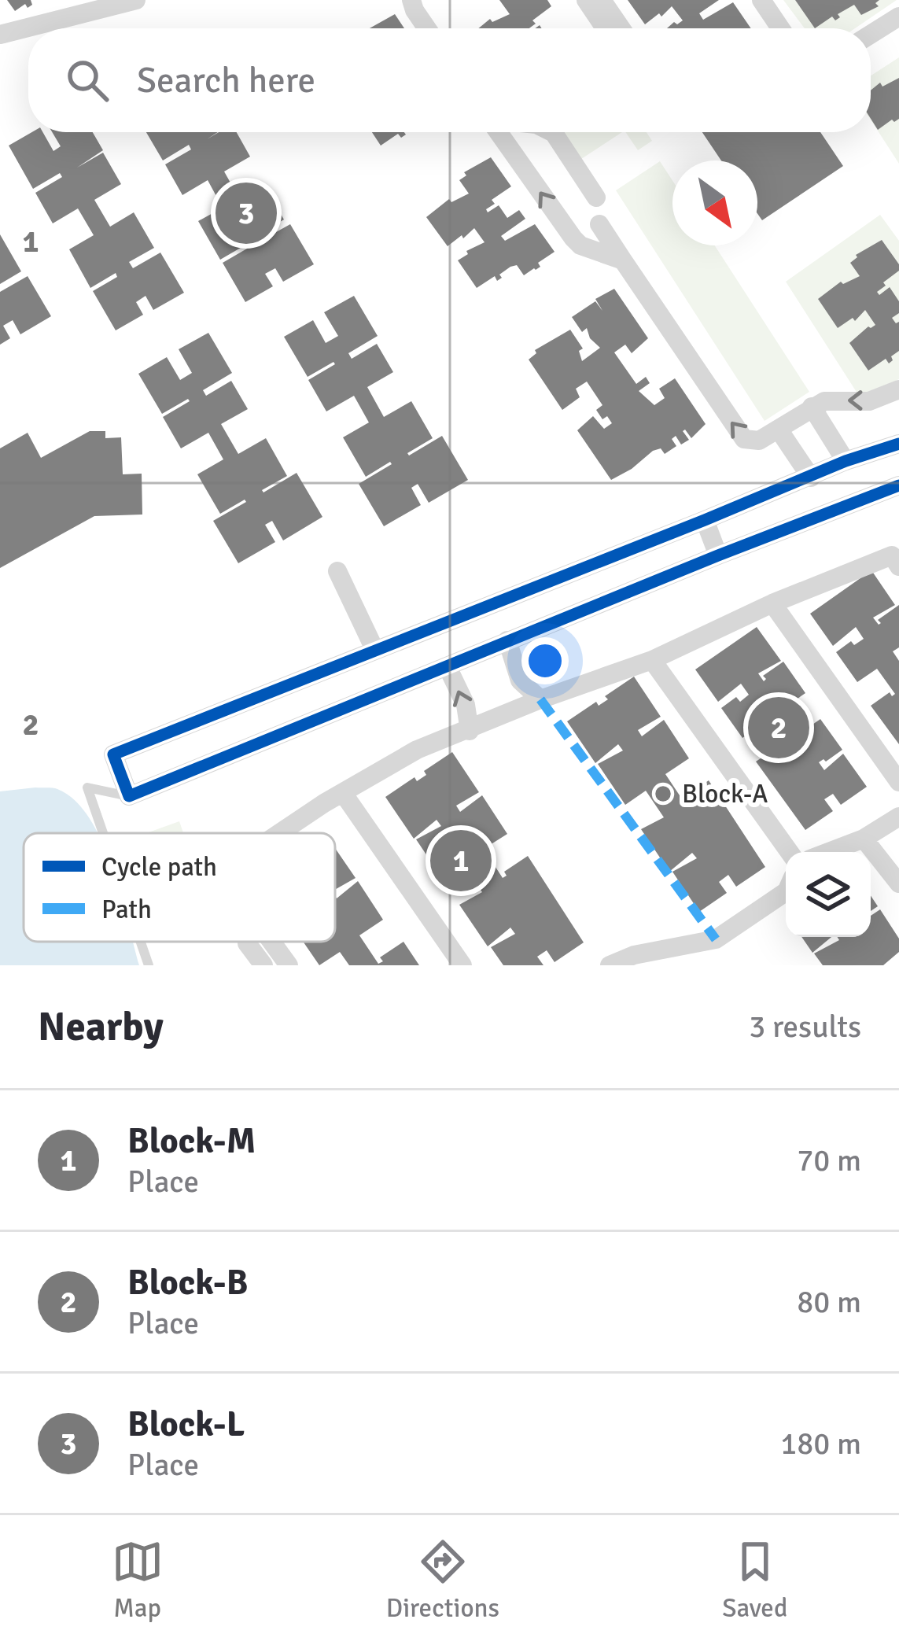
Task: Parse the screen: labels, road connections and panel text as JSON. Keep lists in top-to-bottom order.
{
  "places": ["Block-A"],
  "legend": ["Cycle path", "Path"],
  "north": "bottom right",
  "page": {
    "search": "Search here",
    "pins": ["3", "2", "1"],
    "heading": ["Nearby", "3 results"],
    "list": [
      {
        "mark": "1",
        "name": "Block-M",
        "note": "Place",
        "value": "70 m"
      },
      {
        "mark": "2",
        "name": "Block-B",
        "note": "Place",
        "value": "80 m"
      },
      {
        "mark": "3",
        "name": "Block-L",
        "note": "Place",
        "value": "180 m"
      }
    ],
    "nav": ["Map", "Directions", "Saved"]
  },
  "grid": {
    "rows": ["1", "2"]
  }
}
